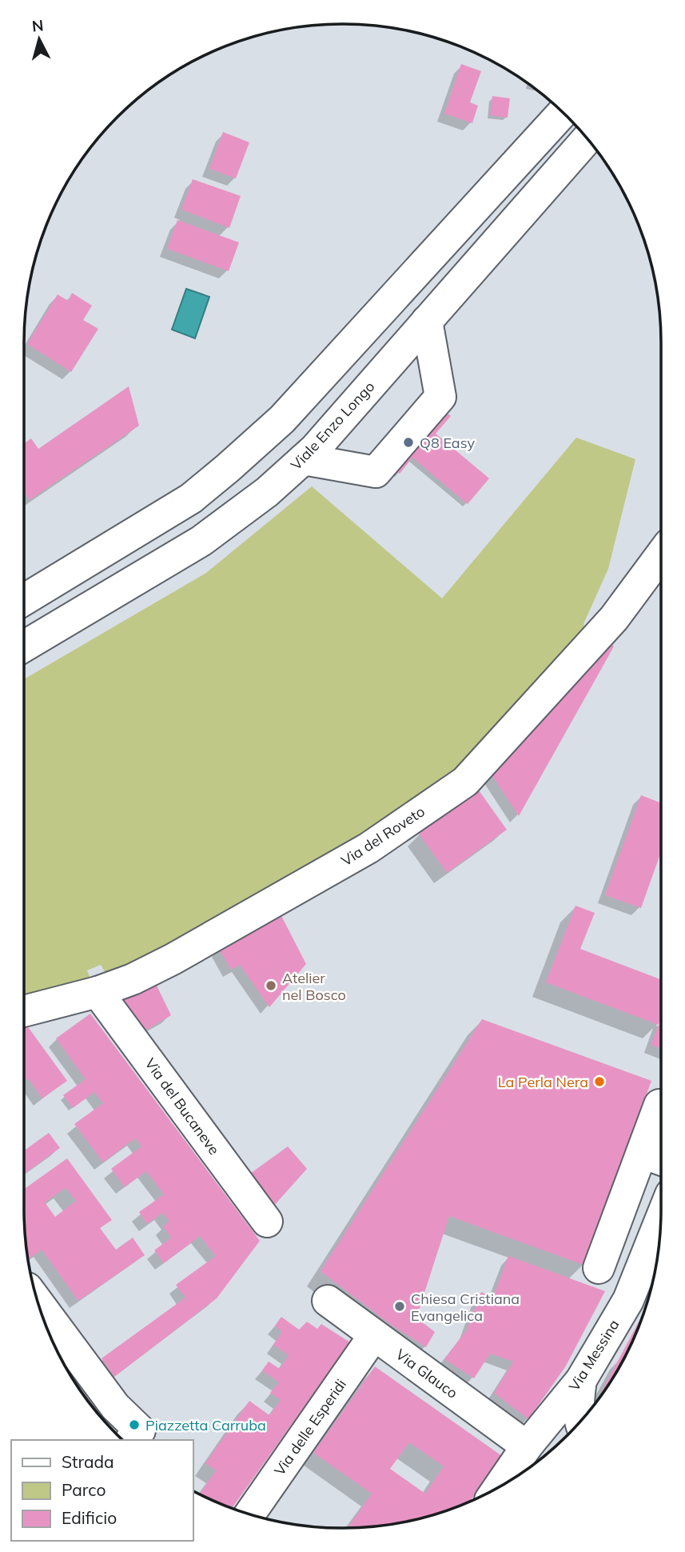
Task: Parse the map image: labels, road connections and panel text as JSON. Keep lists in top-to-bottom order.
{
  "streets": {
    "main road": [
      "Viale Enzo Longo",
      "Via del Roveto",
      "Via del Bucaneve",
      "Via Messina",
      "Via Glauco",
      "Via delle Esperidi"
    ]
  },
  "crossings": [
    ["Via del Roveto", "Via del Bucaneve"],
    ["Via Messina", "Via Glauco"],
    ["Via Glauco", "Via delle Esperidi"]
  ],
  "places": [
    "Q8 Easy",
    "Atelier nel Bosco",
    "La Perla Nera",
    "Chiesa Cristiana Evangelica",
    "Piazzetta Carruba"
  ],
  "legend": ["Strada", "Parco", "Edificio"],
  "north": "top"
}
